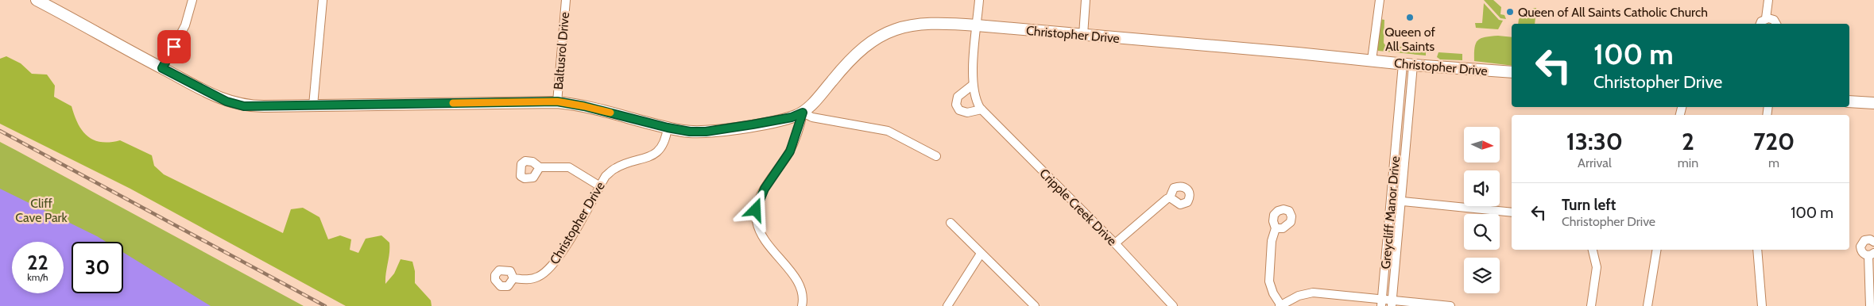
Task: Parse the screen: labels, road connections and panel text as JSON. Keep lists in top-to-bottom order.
{
  "streets": {
    "street": [
      "Christopher Drive",
      "Baltusrol Drive",
      "Cripple Creek Drive",
      "Greycliff Manor Drive"
    ]
  },
  "crossings": [
    ["Christopher Drive", "Baltusrol Drive"],
    ["Christopher Drive", "Cripple Creek Drive"],
    ["Christopher Drive", "Greycliff Manor Drive"]
  ],
  "parks": ["Cliff Cave Park"],
  "places": ["Queen of All Saints Catholic Church", "Queen of All Saints"],
  "north": "right",
  "page": {
    "turn": ["100 m", "Christopher Drive"],
    "eta": [
      "13:30",
      "Arrival",
      "2",
      "min",
      "720",
      "m"
    ],
    "list": [
      {
        "name": "Turn left",
        "note": "Christopher Drive",
        "value": "100 m"
      }
    ],
    "speed": "22 km/h",
    "limit": "30"
  }
}
